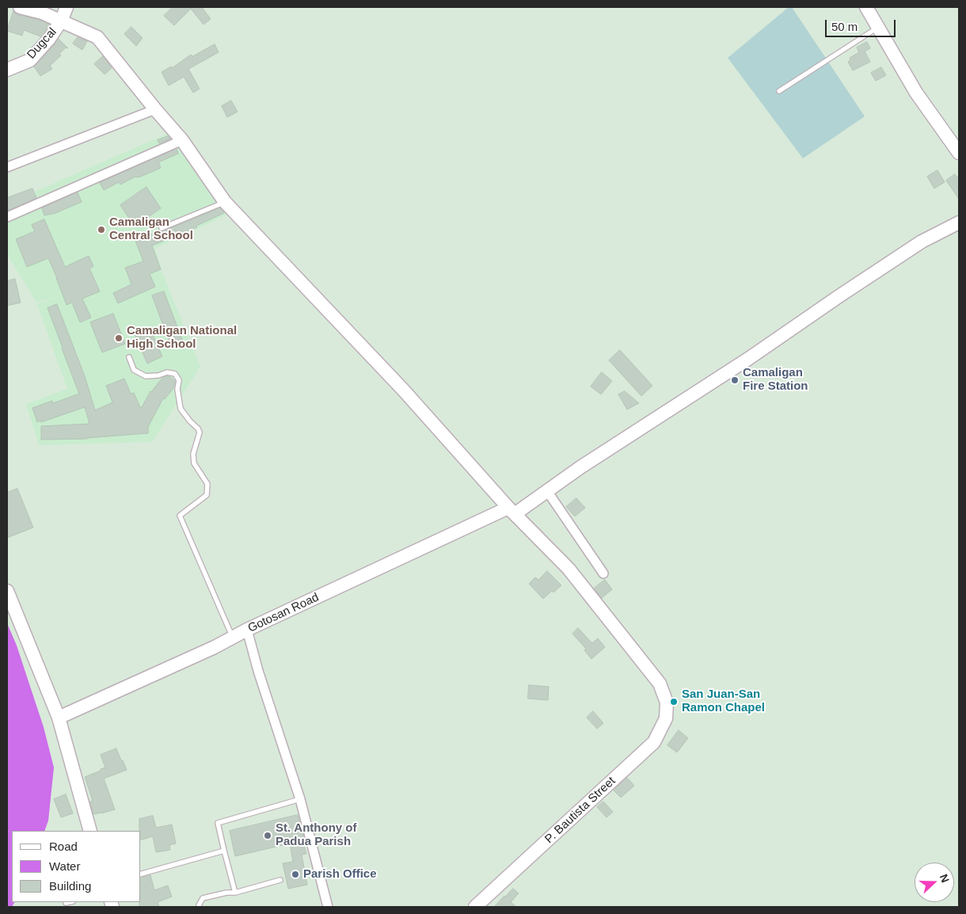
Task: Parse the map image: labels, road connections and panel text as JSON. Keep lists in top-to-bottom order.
{
  "streets": {
    "street": ["Dugcal", "Gotosan Road", "P. Bautista Street"]
  },
  "crossings": [
    ["Gotosan Road", "P. Bautista Street"]
  ],
  "places": [
    "Camaligan Central School",
    "Camaligan National High School",
    "Camaligan Fire Station",
    "San Juan-San Ramon Chapel",
    "St. Anthony of Padua Parish",
    "Parish Office"
  ],
  "legend": ["Road", "Water", "Building"],
  "scale_bar": "50 m",
  "north": "right"
}
